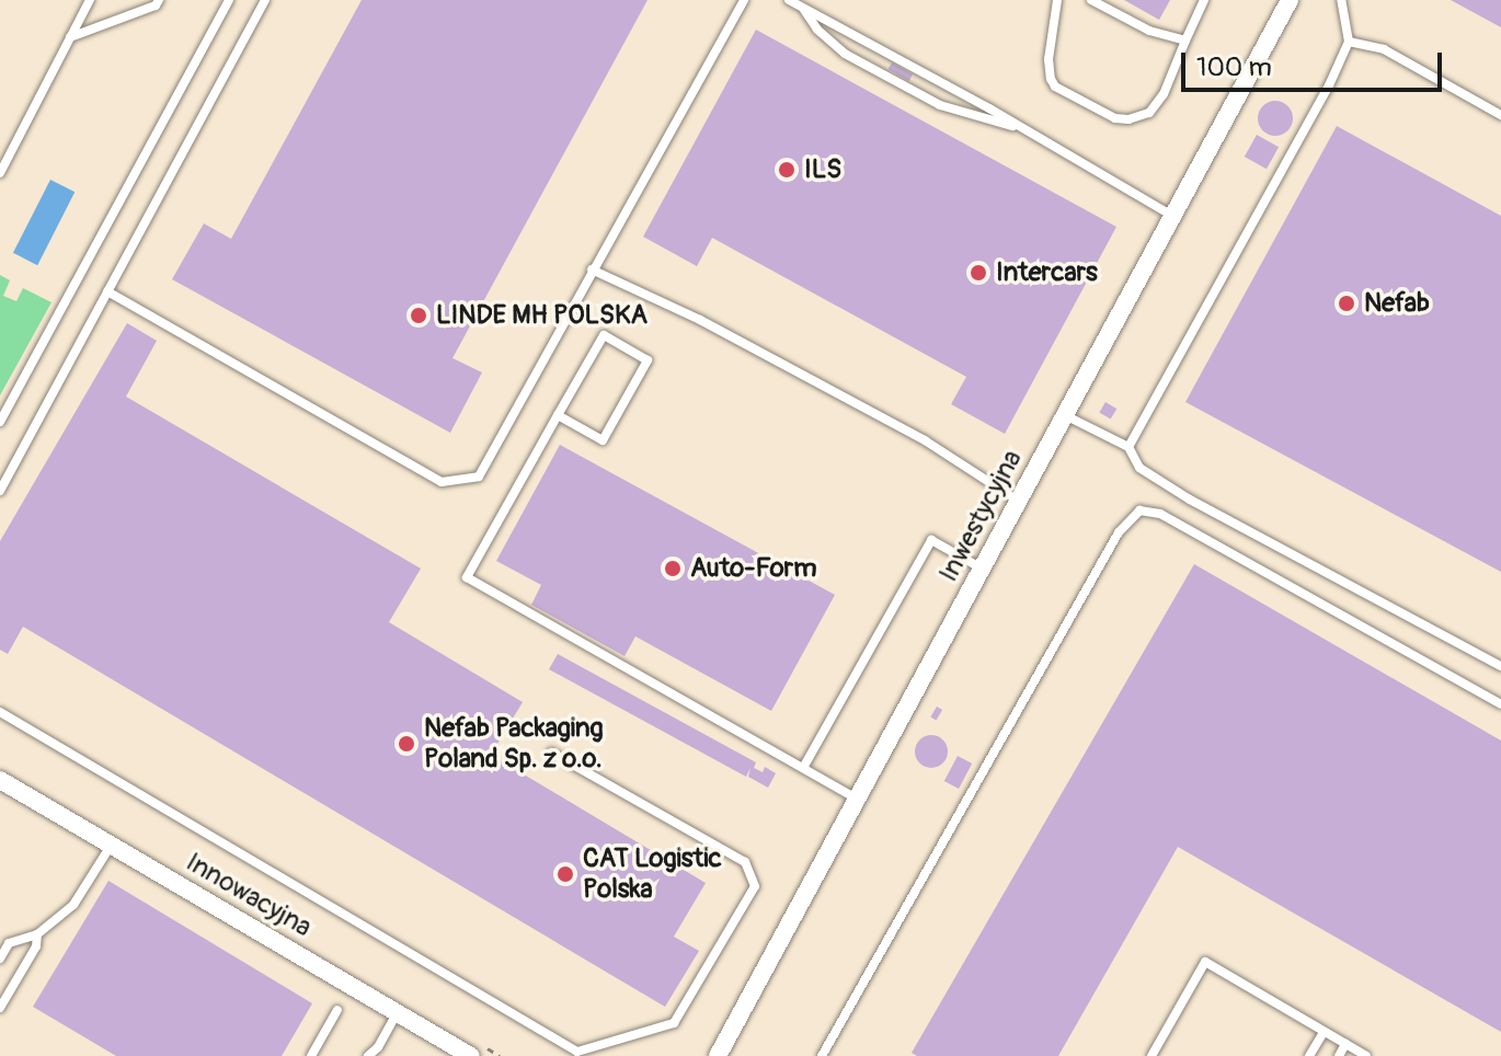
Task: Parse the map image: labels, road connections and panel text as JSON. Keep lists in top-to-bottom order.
{
  "streets": {
    "street": ["Inwestycyjna", "Innowacyjna"]
  },
  "places": [
    "ILS",
    "Intercars",
    "Nefab",
    "LINDE MH POLSKA",
    "Auto-Form",
    "Nefab Packaging Poland Sp. z o.o.",
    "CAT Logistic Polska"
  ],
  "scale_bar": "100 m"
}
